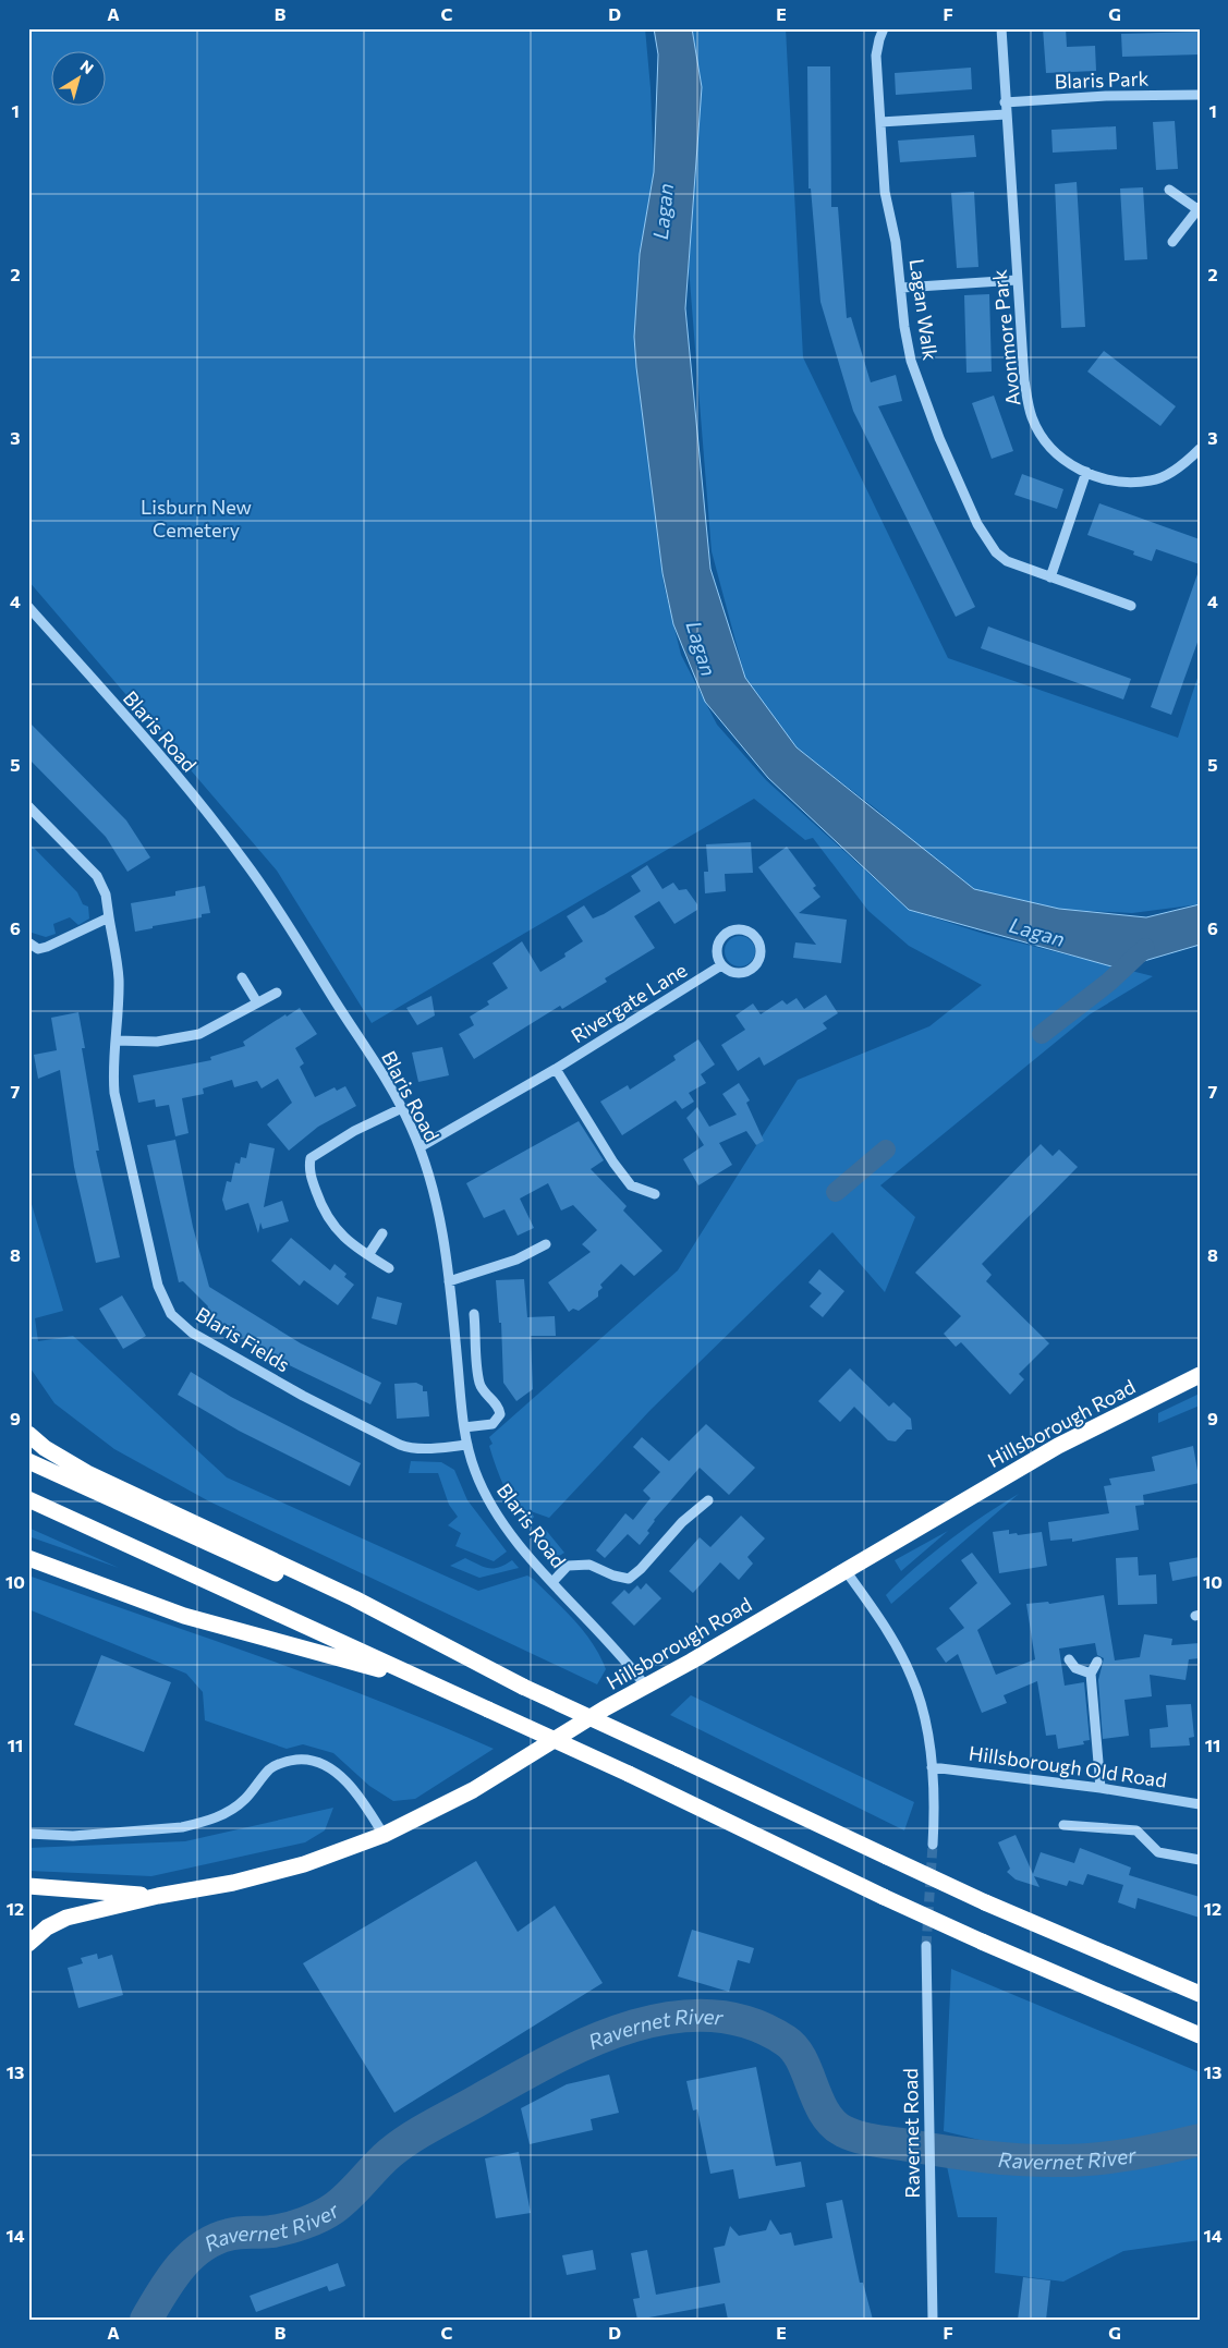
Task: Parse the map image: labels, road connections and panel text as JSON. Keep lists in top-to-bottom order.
{
  "streets": {
    "highway": ["Hillsborough Road"],
    "street": [
      "Blaris Park",
      "Lagan Walk",
      "Avonmore Park",
      "Blaris Road",
      "Rivergate Lane",
      "Blaris Fields",
      "Hillsborough Old Road",
      "Ravernet Road"
    ]
  },
  "crossings": [
    ["Blaris Park", "Avonmore Park"],
    ["Blaris Road", "Rivergate Lane"],
    ["Blaris Road", "Blaris Fields"],
    ["Blaris Road", "Hillsborough Road"]
  ],
  "water": ["Lagan", "Ravernet River"],
  "parks": ["Lisburn New Cemetery"],
  "north": "top right",
  "grid": {
    "columns": [
      "A",
      "B",
      "C",
      "D",
      "E",
      "F",
      "G"
    ],
    "rows": [
      "1",
      "2",
      "3",
      "4",
      "5",
      "6",
      "7",
      "8",
      "9",
      "10",
      "11",
      "12",
      "13",
      "14"
    ]
  }
}
